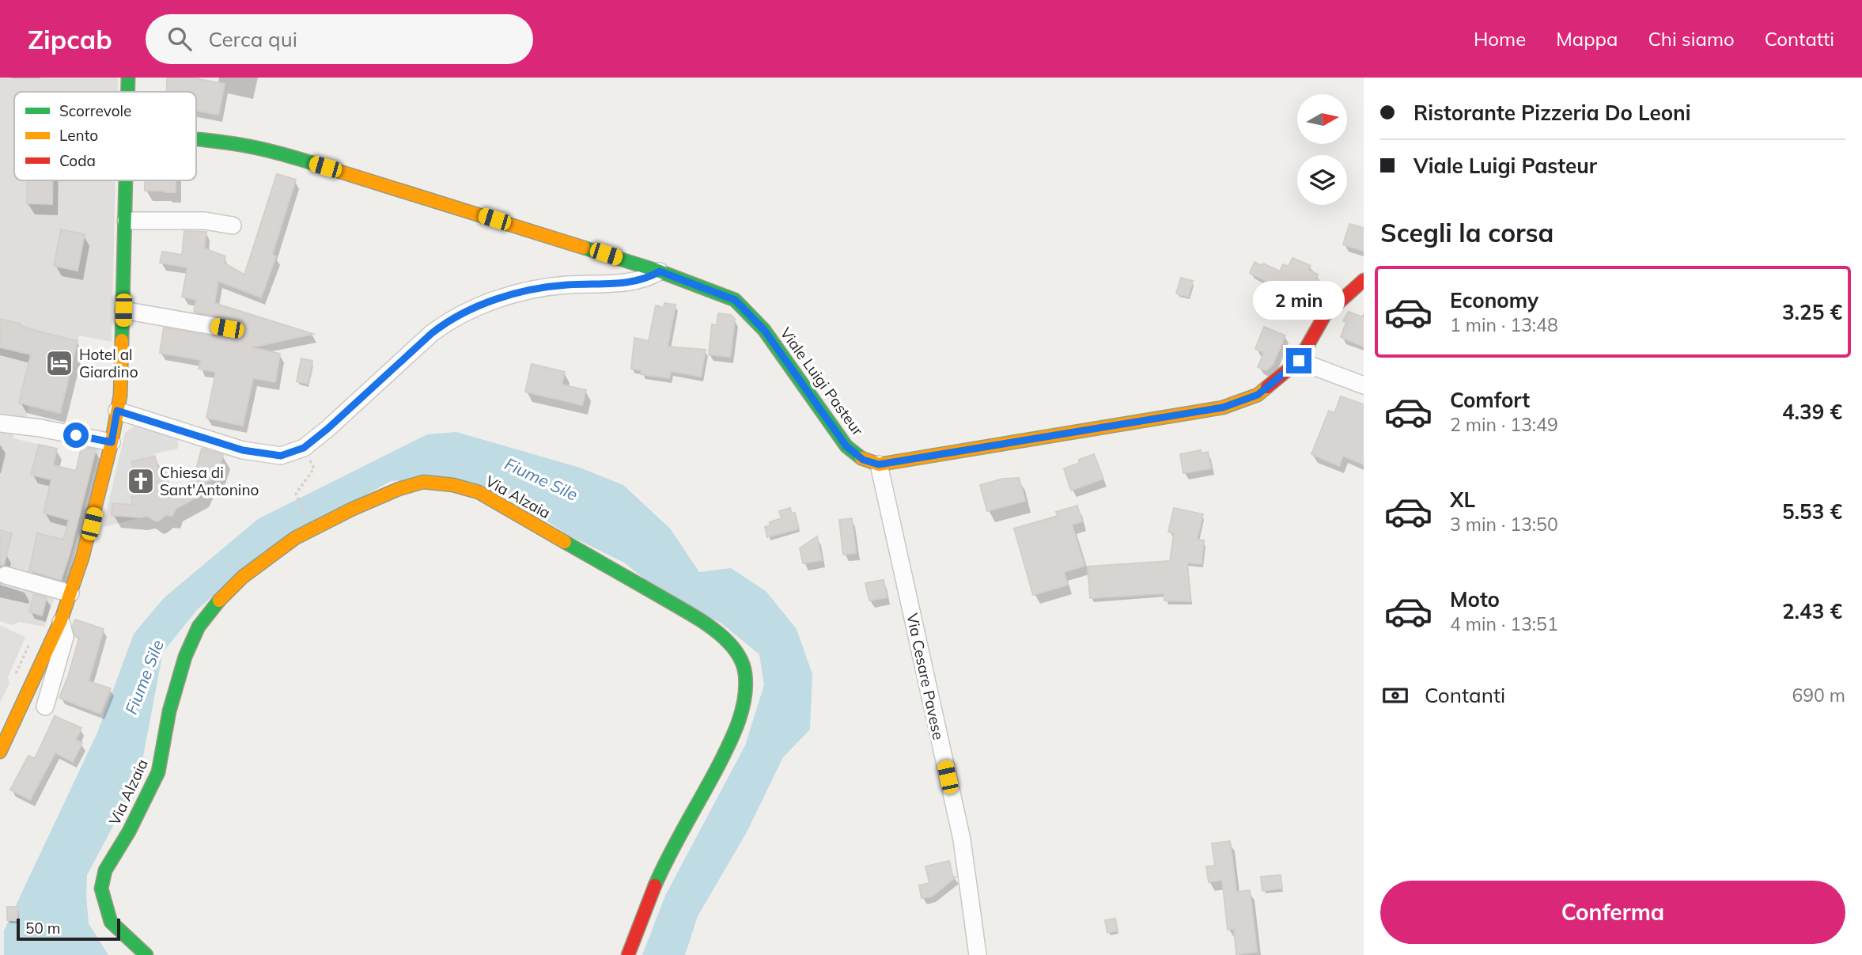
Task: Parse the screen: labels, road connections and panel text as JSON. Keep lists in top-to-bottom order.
{
  "streets": {
    "street": ["Viale Luigi Pasteur", "Via Alzaia", "Via Cesare Pavese"]
  },
  "crossings": [
    ["Viale Luigi Pasteur", "Via Cesare Pavese"]
  ],
  "water": ["Fiume Sile"],
  "places": {
    "hotel": ["Hotel al Giardino"],
    "church": ["Chiesa di Sant'Antonino"]
  },
  "legend": ["Scorrevole", "Lento", "Coda"],
  "scale_bar": "50 m",
  "north": "right",
  "page": {
    "header": "Zipcab",
    "search": "Cerca qui",
    "nav": [
      "Home",
      "Mappa",
      "Chi siamo",
      "Contatti"
    ],
    "banner": ["Ristorante Pizzeria Do Leoni", "Viale Luigi Pasteur"],
    "heading": "Scegli la corsa",
    "list": [
      {
        "name": "Economy",
        "note": "1 min · 13:48",
        "value": "3.25 €"
      },
      {
        "name": "Comfort",
        "note": "2 min · 13:49",
        "value": "4.39 €"
      },
      {
        "name": "XL",
        "note": "3 min · 13:50",
        "value": "5.53 €"
      },
      {
        "name": "Moto",
        "note": "4 min · 13:51",
        "value": "2.43 €"
      }
    ],
    "bubble": "2 min",
    "pay": ["Contanti", "690 m"],
    "buttons": "Conferma",
    "scale": "50 m"
  }
}
